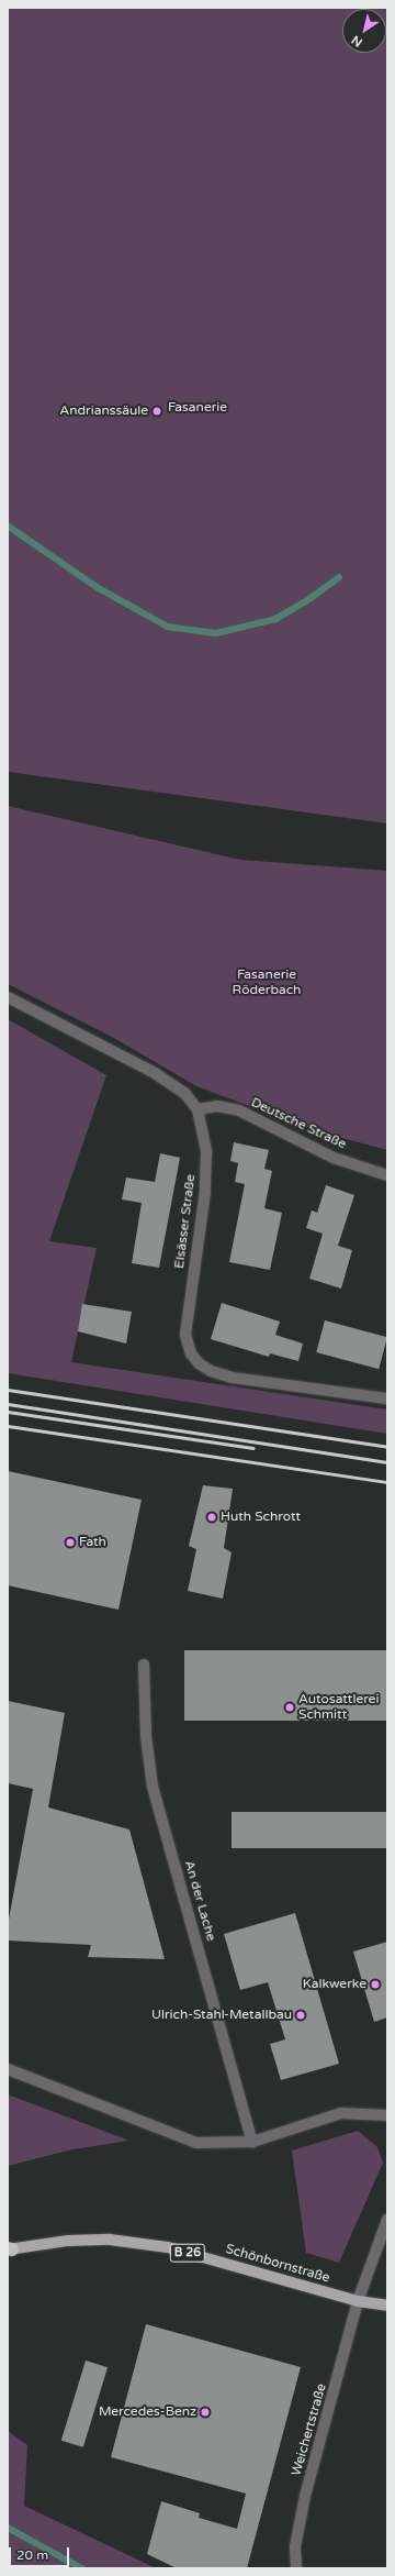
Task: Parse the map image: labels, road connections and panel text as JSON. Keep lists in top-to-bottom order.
{
  "streets": {
    "main road": ["B 26", "Schönbornstraße"],
    "street": [
      "Deutsche Straße",
      "Elsässer Straße",
      "An der Lache",
      "Weichertstraße"
    ]
  },
  "crossings": [
    ["Deutsche Straße", "Elsässer Straße"],
    ["Schönbornstraße", "Weichertstraße"]
  ],
  "parks": ["Fasanerie", "Fasanerie Röderbach"],
  "places": [
    "Andrianssäule",
    "Huth Schrott",
    "Fath",
    "Autosattlerei Schmitt",
    "Kalkwerke",
    "Ulrich-Stahl-Metallbau",
    "Mercedes-Benz"
  ],
  "scale_bar": "20 m",
  "north": "bottom left"
}
